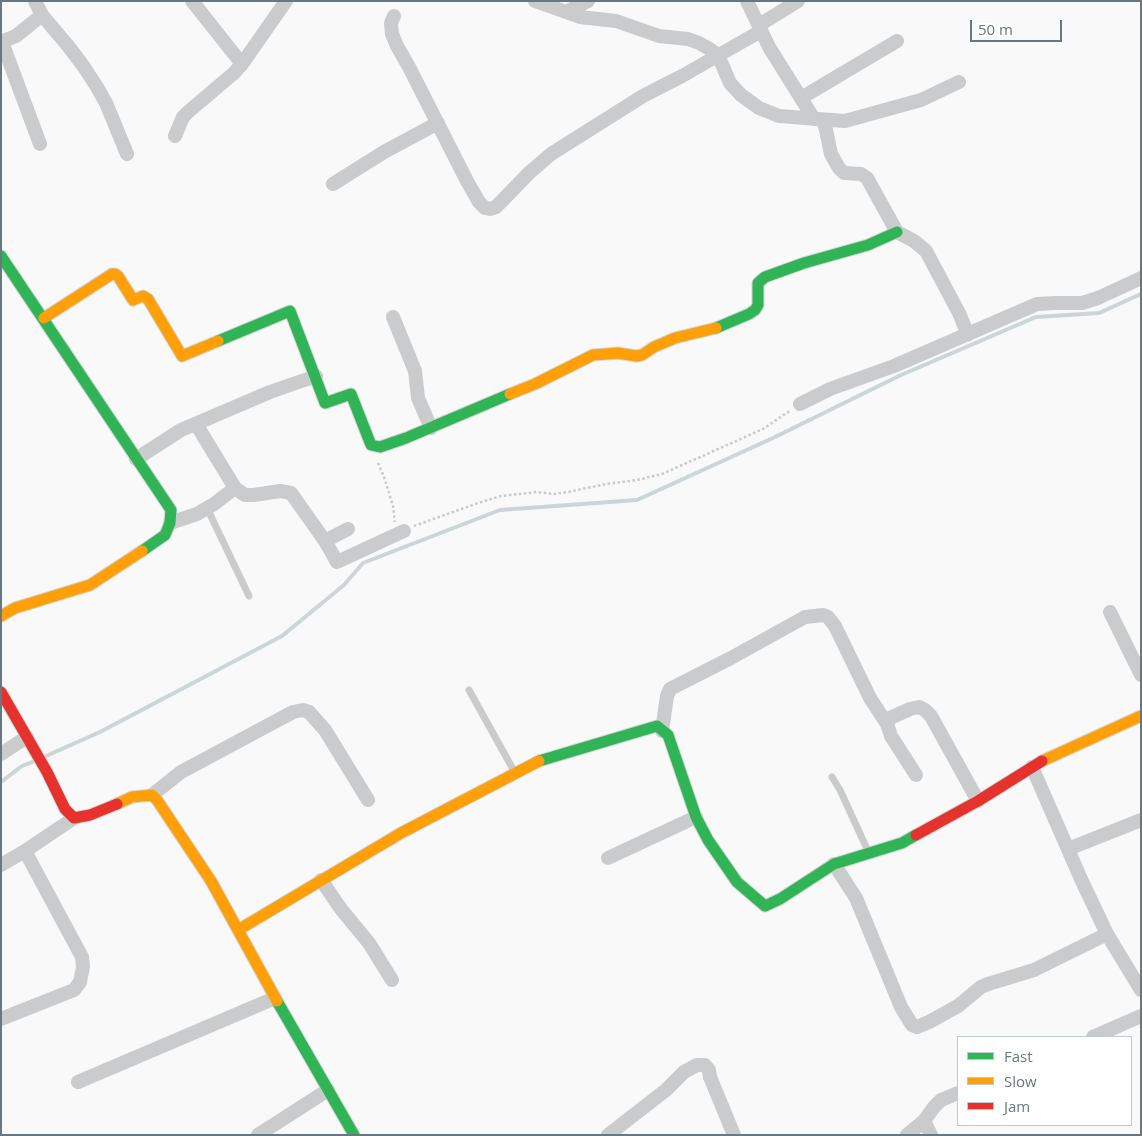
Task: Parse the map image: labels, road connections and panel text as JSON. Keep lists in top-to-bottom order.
{
  "legend": ["Fast", "Slow", "Jam"],
  "scale_bar": "50 m"
}
